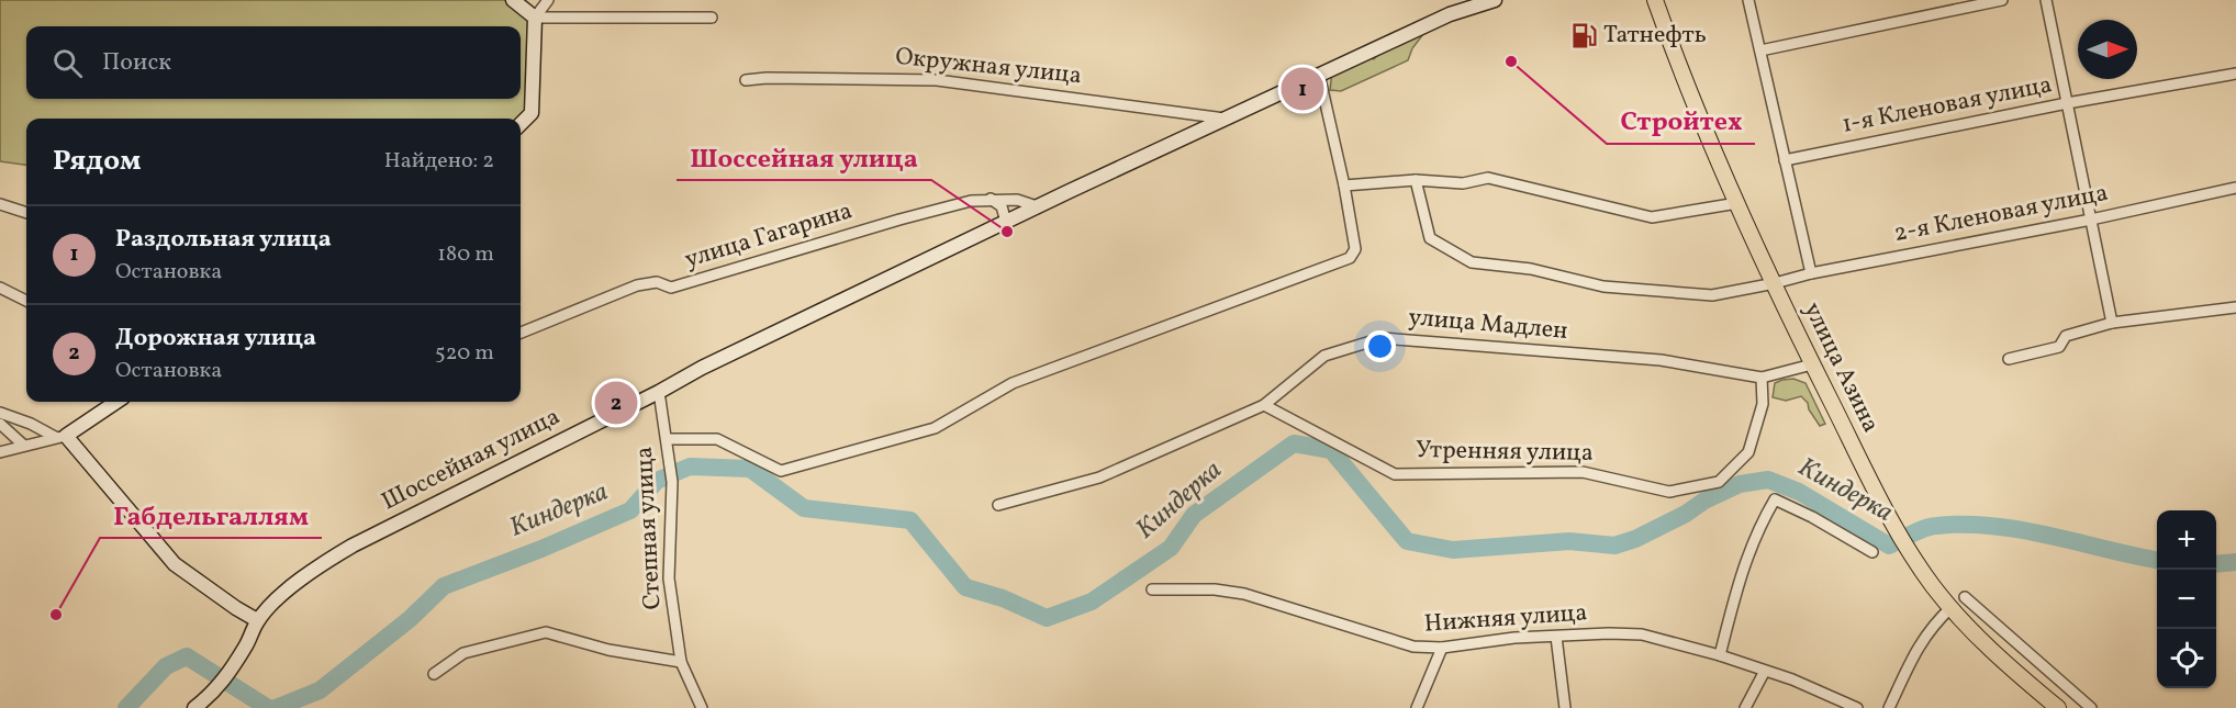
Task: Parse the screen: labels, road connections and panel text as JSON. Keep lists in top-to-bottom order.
{
  "streets": {
    "main road": ["улица Азина"],
    "street": [
      "Окружная улица",
      "1-я Кленовая улица",
      "2-я Кленовая улица",
      "улица Гагарина",
      "улица Мадлен",
      "Утренняя улица",
      "Шоссейная улица",
      "Степная улица",
      "Нижняя улица"
    ]
  },
  "crossings": [
    ["Окружная улица", "Шоссейная улица"],
    ["2-я Кленовая улица", "улица Азина"],
    ["улица Гагарина", "Шоссейная улица"],
    ["улица Мадлен", "улица Азина"],
    ["улица Мадлен", "Утренняя улица"],
    ["Шоссейная улица", "Степная улица"]
  ],
  "water": ["Киндерка"],
  "places": {
    "fuel station": ["Татнефть"],
    "other": ["Стройтех", "Шоссейная улица", "Габдельгаллям"]
  },
  "north": "right",
  "page": {
    "search": "Поиск",
    "pins": ["1", "2"],
    "heading": ["Рядом", "Найдено: 2"],
    "list": [
      {
        "mark": "1",
        "name": "Раздольная улица",
        "note": "Остановка",
        "value": "180 m"
      },
      {
        "mark": "2",
        "name": "Дорожная улица",
        "note": "Остановка",
        "value": "520 m"
      }
    ],
    "map_buttons": ["+", "−"]
  }
}
